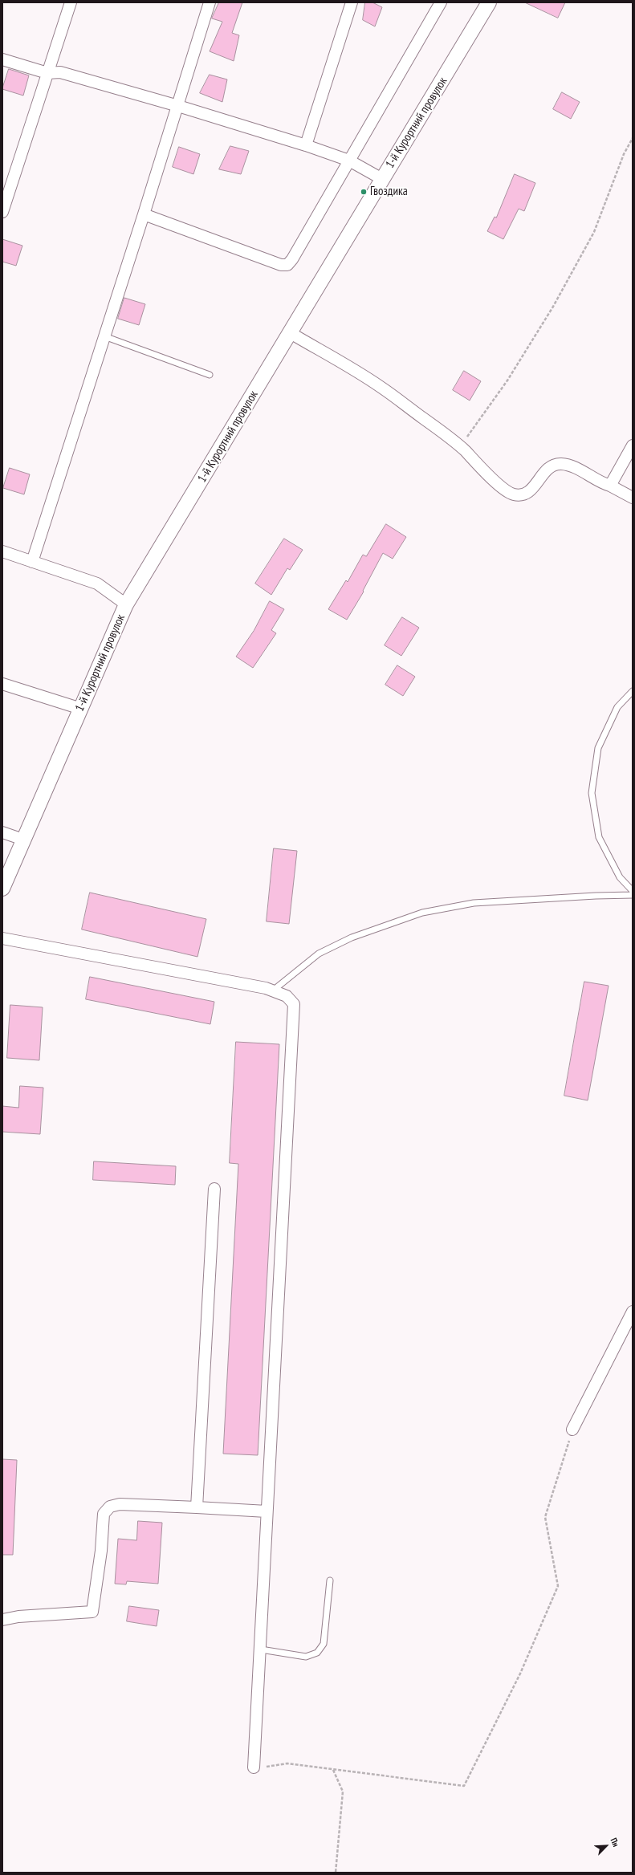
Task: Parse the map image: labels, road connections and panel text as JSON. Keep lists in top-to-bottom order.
{
  "streets": {
    "street": ["1-й Курортний провулок"]
  },
  "places": ["Гвоздика"],
  "north": "top right"
}
